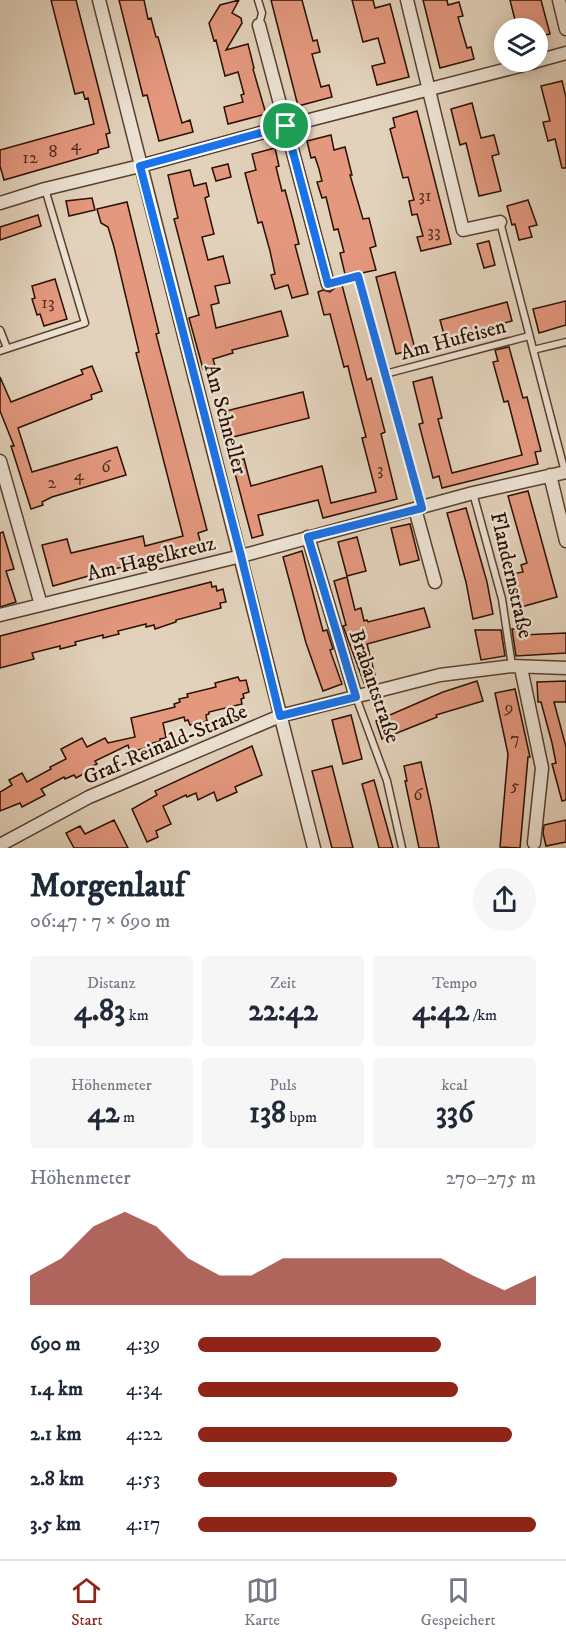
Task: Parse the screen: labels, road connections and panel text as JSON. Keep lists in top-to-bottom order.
{
  "streets": {
    "street": [
      "Am Schneller",
      "Am Hagelkreuz",
      "Flandernstraße",
      "Brabantstraße",
      "Graf-Reinald-Straße"
    ],
    "lane": ["Am Hufeisen"]
  },
  "crossings": [
    ["Am Hufeisen", "Am Hagelkreuz"],
    ["Am Schneller", "Am Hagelkreuz"],
    ["Am Schneller", "Graf-Reinald-Straße"],
    ["Am Hagelkreuz", "Flandernstraße"],
    ["Am Hagelkreuz", "Brabantstraße"],
    ["Flandernstraße", "Graf-Reinald-Straße"],
    ["Brabantstraße", "Graf-Reinald-Straße"]
  ],
  "house_numbers": [
    "4",
    "8",
    "12",
    "31",
    "33",
    "13",
    "6",
    "3",
    "4",
    "2",
    "9",
    "7",
    "5",
    "6"
  ],
  "page": {
    "heading": ["Morgenlauf", "06:47 · 7 × 690 m"],
    "stats": [
      ["Distanz", "4.83 km"],
      ["Zeit", "22:42"],
      ["Tempo", "4:42 /km"],
      ["Höhenmeter", "42 m"],
      ["Puls", "138 bpm"],
      ["kcal", "336"]
    ],
    "chart": ["Höhenmeter", "270–275 m"],
    "list": [
      {
        "name": "690 m",
        "note": "4:39"
      },
      {
        "name": "1.4 km",
        "note": "4:34"
      },
      {
        "name": "2.1 km",
        "note": "4:22"
      },
      {
        "name": "2.8 km",
        "note": "4:53"
      },
      {
        "name": "3.5 km",
        "note": "4:17"
      }
    ],
    "tabs": ["Start", "Karte", "Gespeichert"]
  }
}
